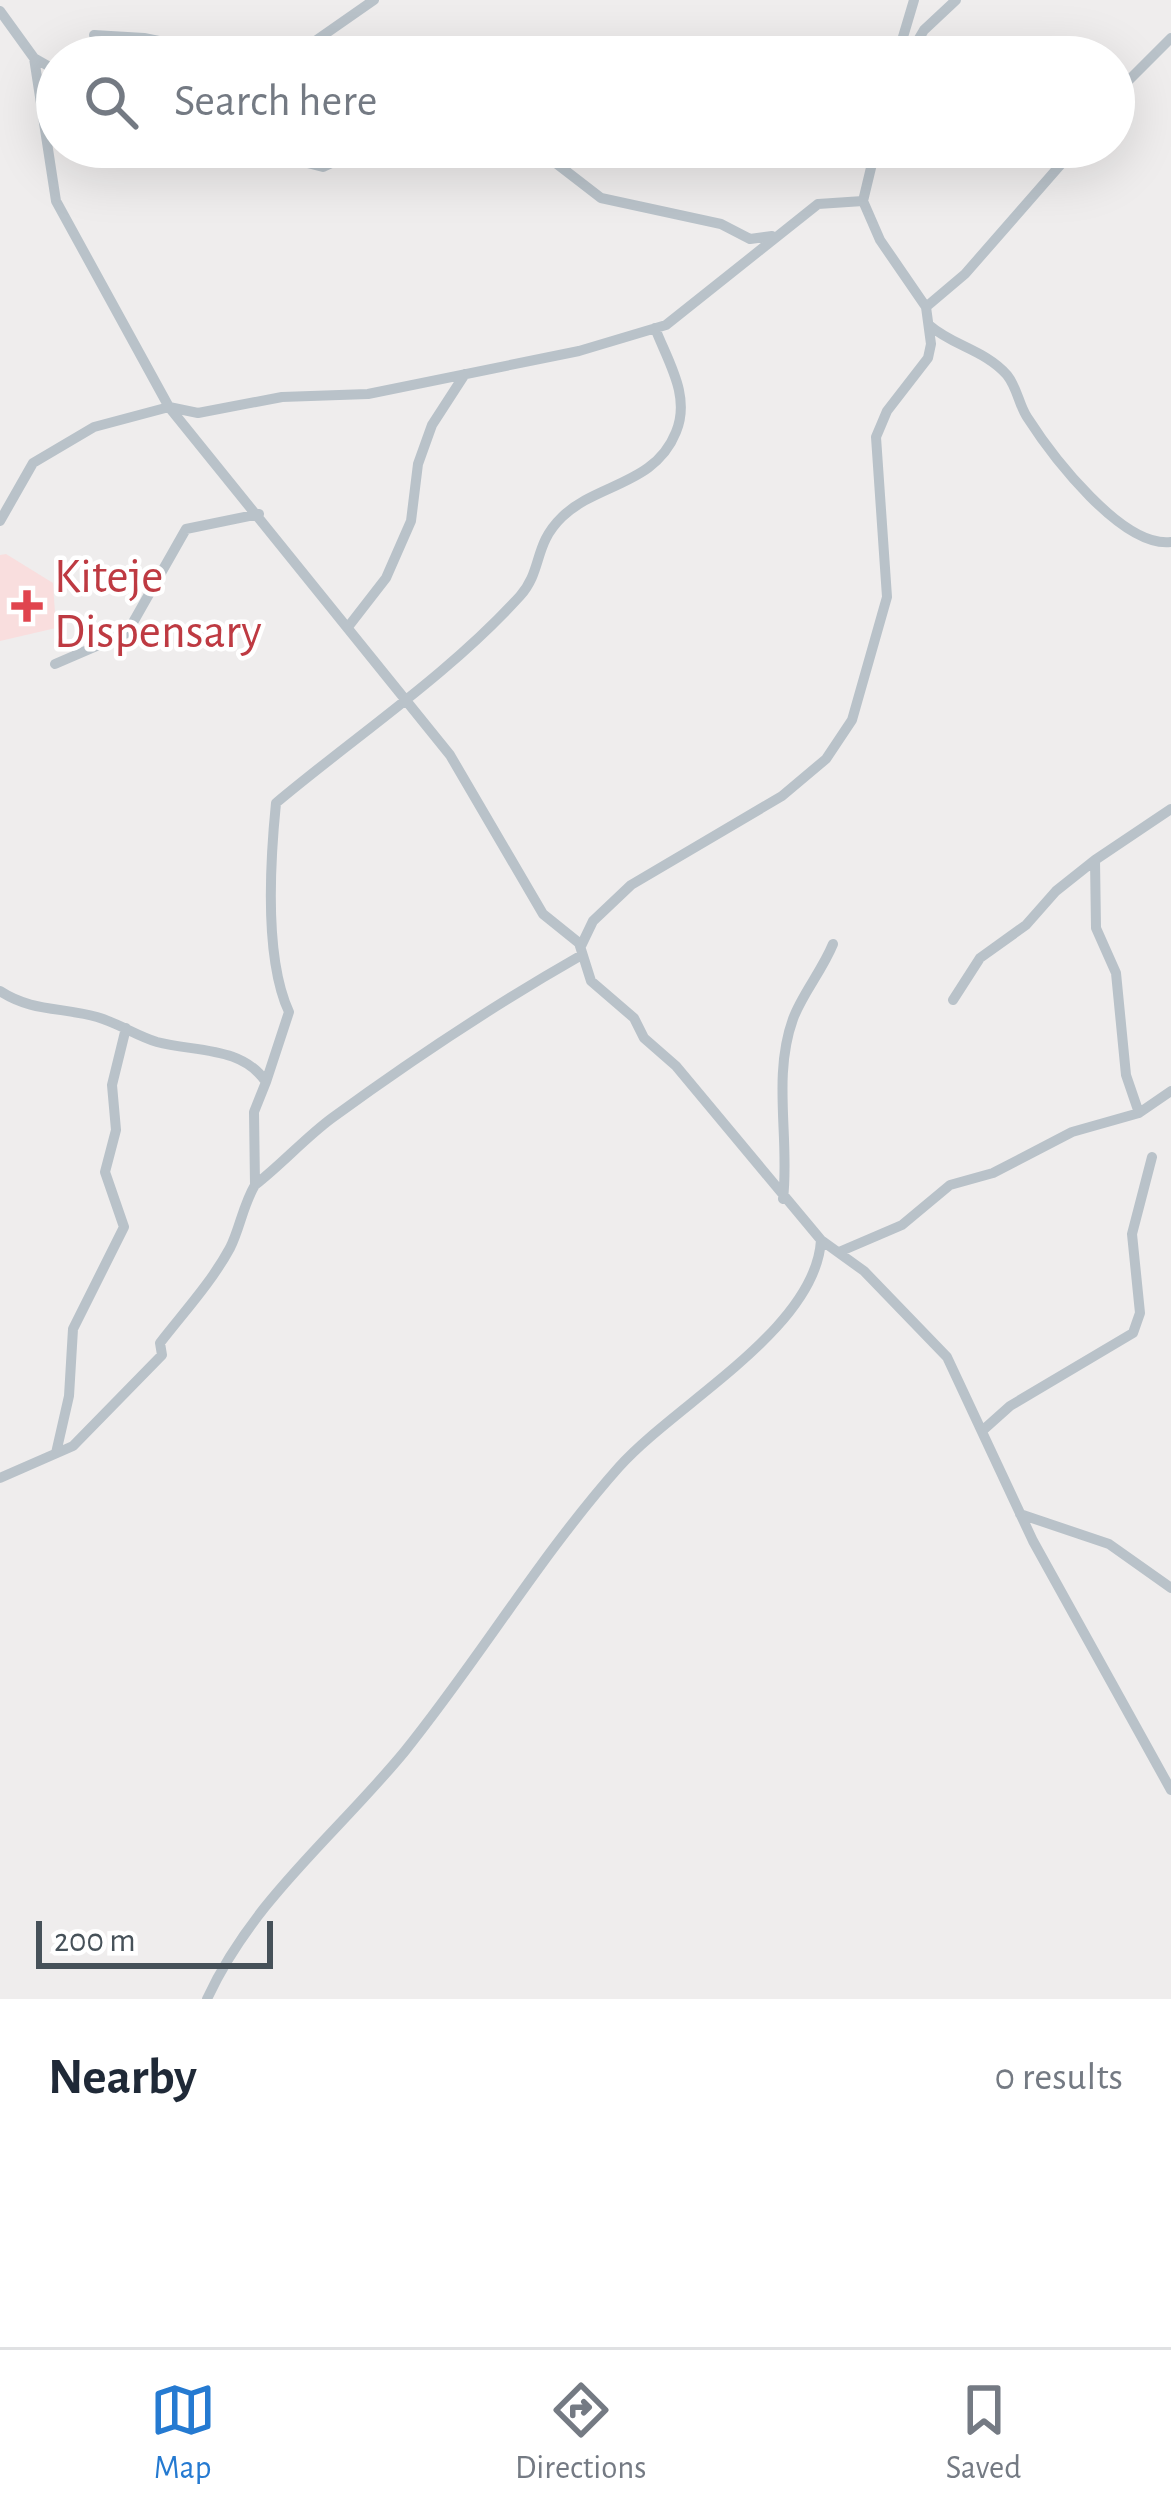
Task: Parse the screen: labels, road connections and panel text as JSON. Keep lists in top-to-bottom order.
{
  "places": {
    "health": ["Kiteje Dispensary"]
  },
  "scale_bar": "200 m",
  "page": {
    "search": "Search here",
    "scale": "200 m",
    "heading": ["Nearby", "0 results"],
    "nav": ["Map", "Directions", "Saved"]
  }
}
